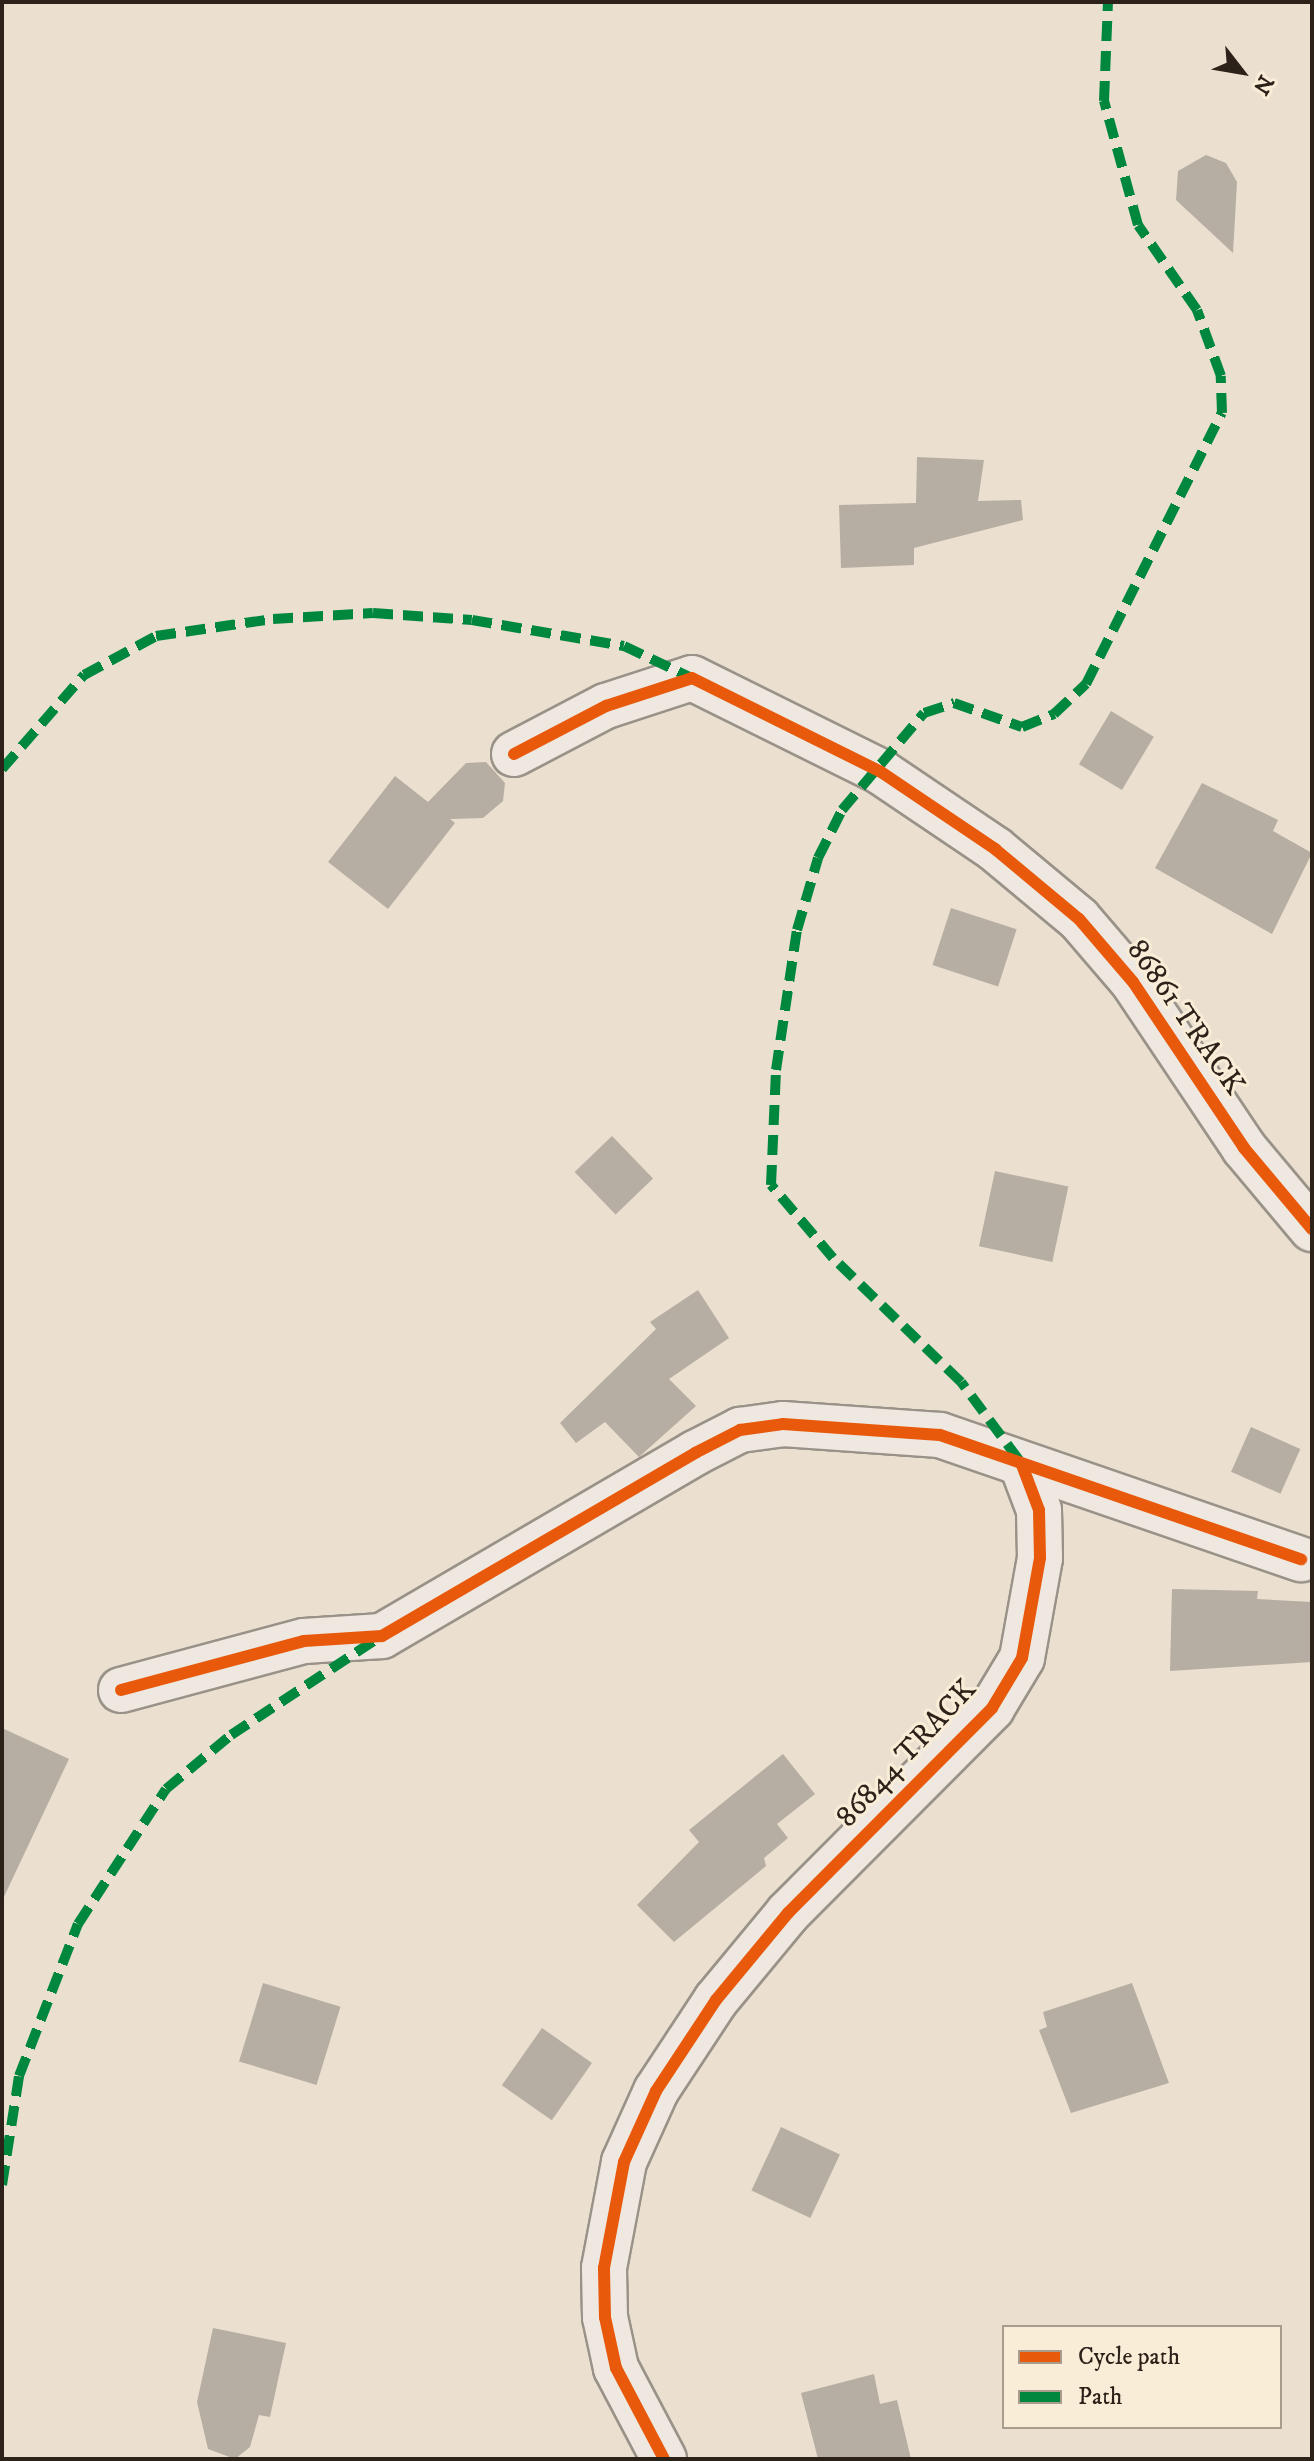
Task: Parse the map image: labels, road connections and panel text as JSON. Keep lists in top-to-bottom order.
{
  "streets": {
    "street": ["86861 TRACK", "86844 TRACK"]
  },
  "legend": ["Cycle path", "Path"],
  "north": "bottom right"
}
